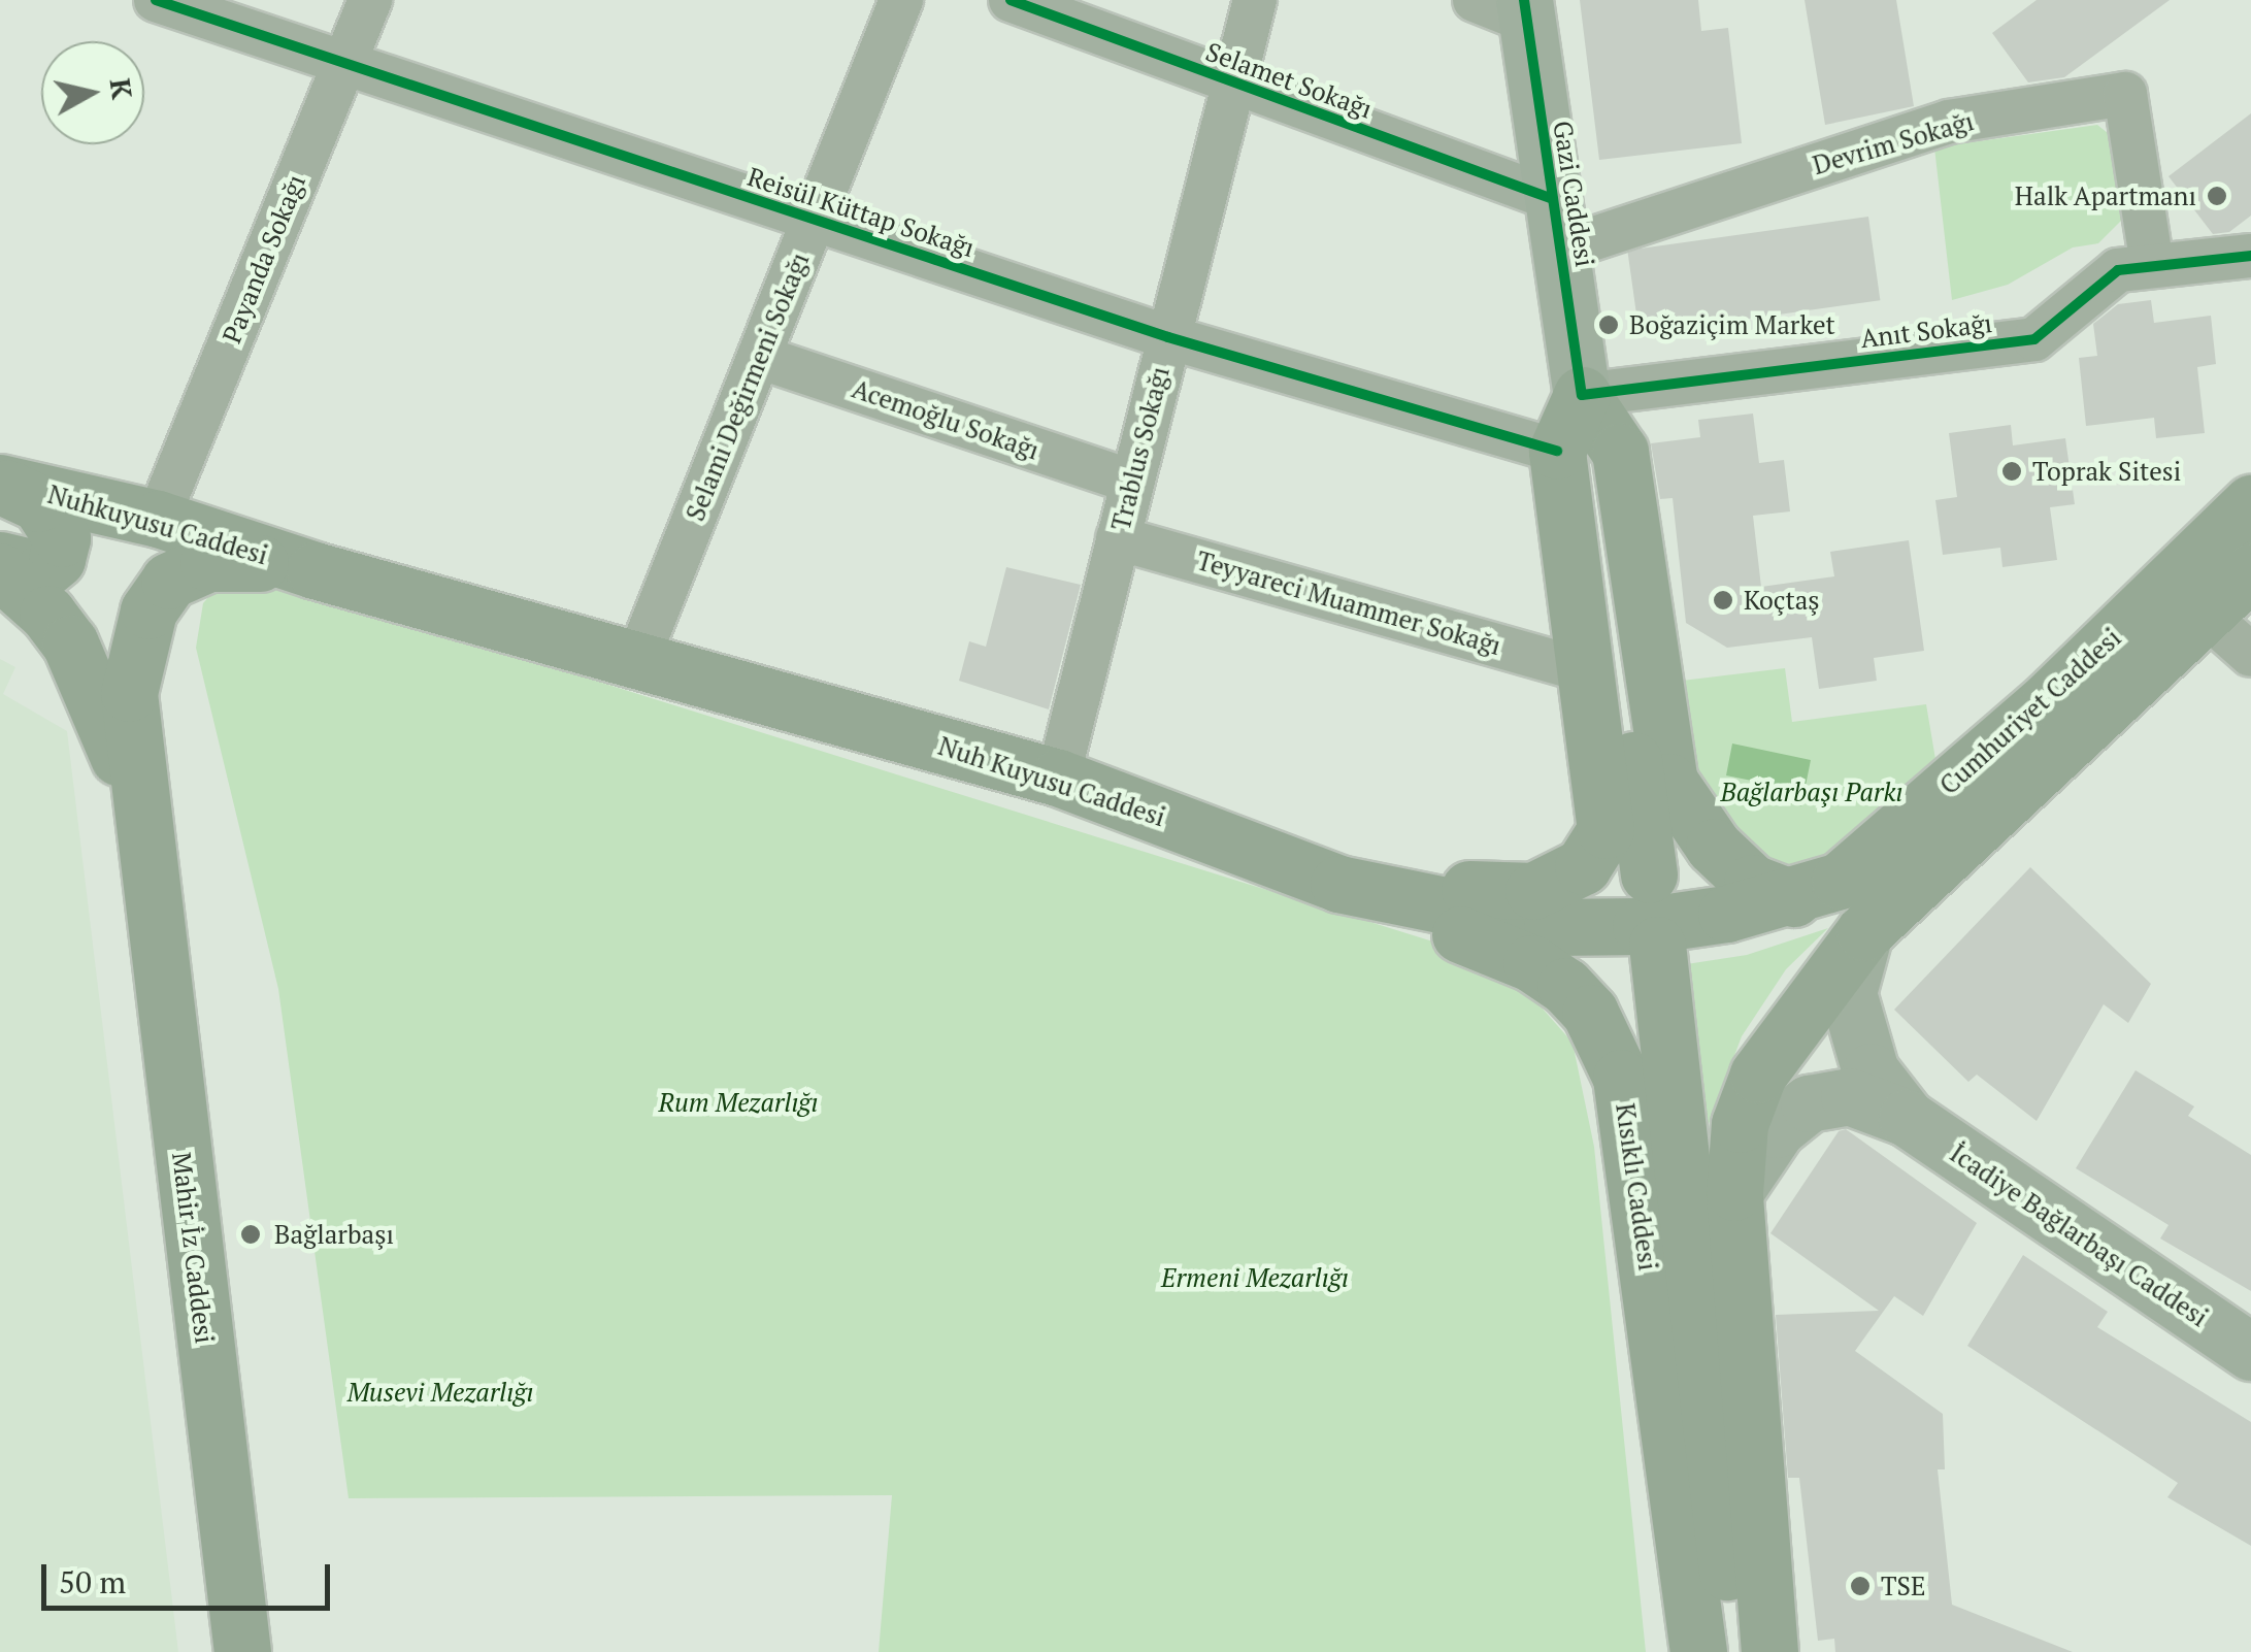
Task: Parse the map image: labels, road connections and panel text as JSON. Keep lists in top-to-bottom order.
{
  "streets": {
    "main road": [
      "Gazi Caddesi",
      "Nuhkuyusu Caddesi",
      "Cumhuriyet Caddesi",
      "Nuh Kuyusu Caddesi",
      "Kısıklı Caddesi",
      "İcadiye Bağlarbaşı Caddesi",
      "Mahir İz Caddesi"
    ],
    "street": [
      "Selamet Sokağı",
      "Devrim Sokağı",
      "Reisül Küttap Sokağı",
      "Payanda Sokağı",
      "Anıt Sokağı",
      "Selami Değirmeni Sokağı",
      "Acemoğlu Sokağı",
      "Trablus Sokağı",
      "Teyyareci Muammer Sokağı"
    ]
  },
  "crossings": [
    ["Selamet Sokağı", "Devrim Sokağı"],
    ["Selamet Sokağı", "Gazi Caddesi"],
    ["Selamet Sokağı", "Trablus Sokağı"],
    ["Devrim Sokağı", "Gazi Caddesi"],
    ["Devrim Sokağı", "Anıt Sokağı"],
    ["Gazi Caddesi", "Anıt Sokağı"],
    ["Reisül Küttap Sokağı", "Payanda Sokağı"],
    ["Reisül Küttap Sokağı", "Selami Değirmeni Sokağı"],
    ["Reisül Küttap Sokağı", "Trablus Sokağı"],
    ["Payanda Sokağı", "Nuhkuyusu Caddesi"],
    ["Selami Değirmeni Sokağı", "Acemoğlu Sokağı"],
    ["Selami Değirmeni Sokağı", "Nuh Kuyusu Caddesi"],
    ["Acemoğlu Sokağı", "Trablus Sokağı"],
    ["Trablus Sokağı", "Teyyareci Muammer Sokağı"],
    ["Trablus Sokağı", "Nuh Kuyusu Caddesi"],
    ["Nuhkuyusu Caddesi", "Nuh Kuyusu Caddesi"],
    ["Cumhuriyet Caddesi", "Nuh Kuyusu Caddesi"],
    ["Cumhuriyet Caddesi", "İcadiye Bağlarbaşı Caddesi"],
    ["Nuh Kuyusu Caddesi", "Kısıklı Caddesi"]
  ],
  "parks": [
    "Bağlarbaşı Parkı",
    "Rum Mezarlığı",
    "Ermeni Mezarlığı",
    "Musevi Mezarlığı"
  ],
  "places": [
    "Halk Apartmanı",
    "Boğaziçim Market",
    "Toprak Sitesi",
    "Koçtaş",
    "Bağlarbaşı",
    "TSE"
  ],
  "scale_bar": "50 m",
  "north": "right"
}
